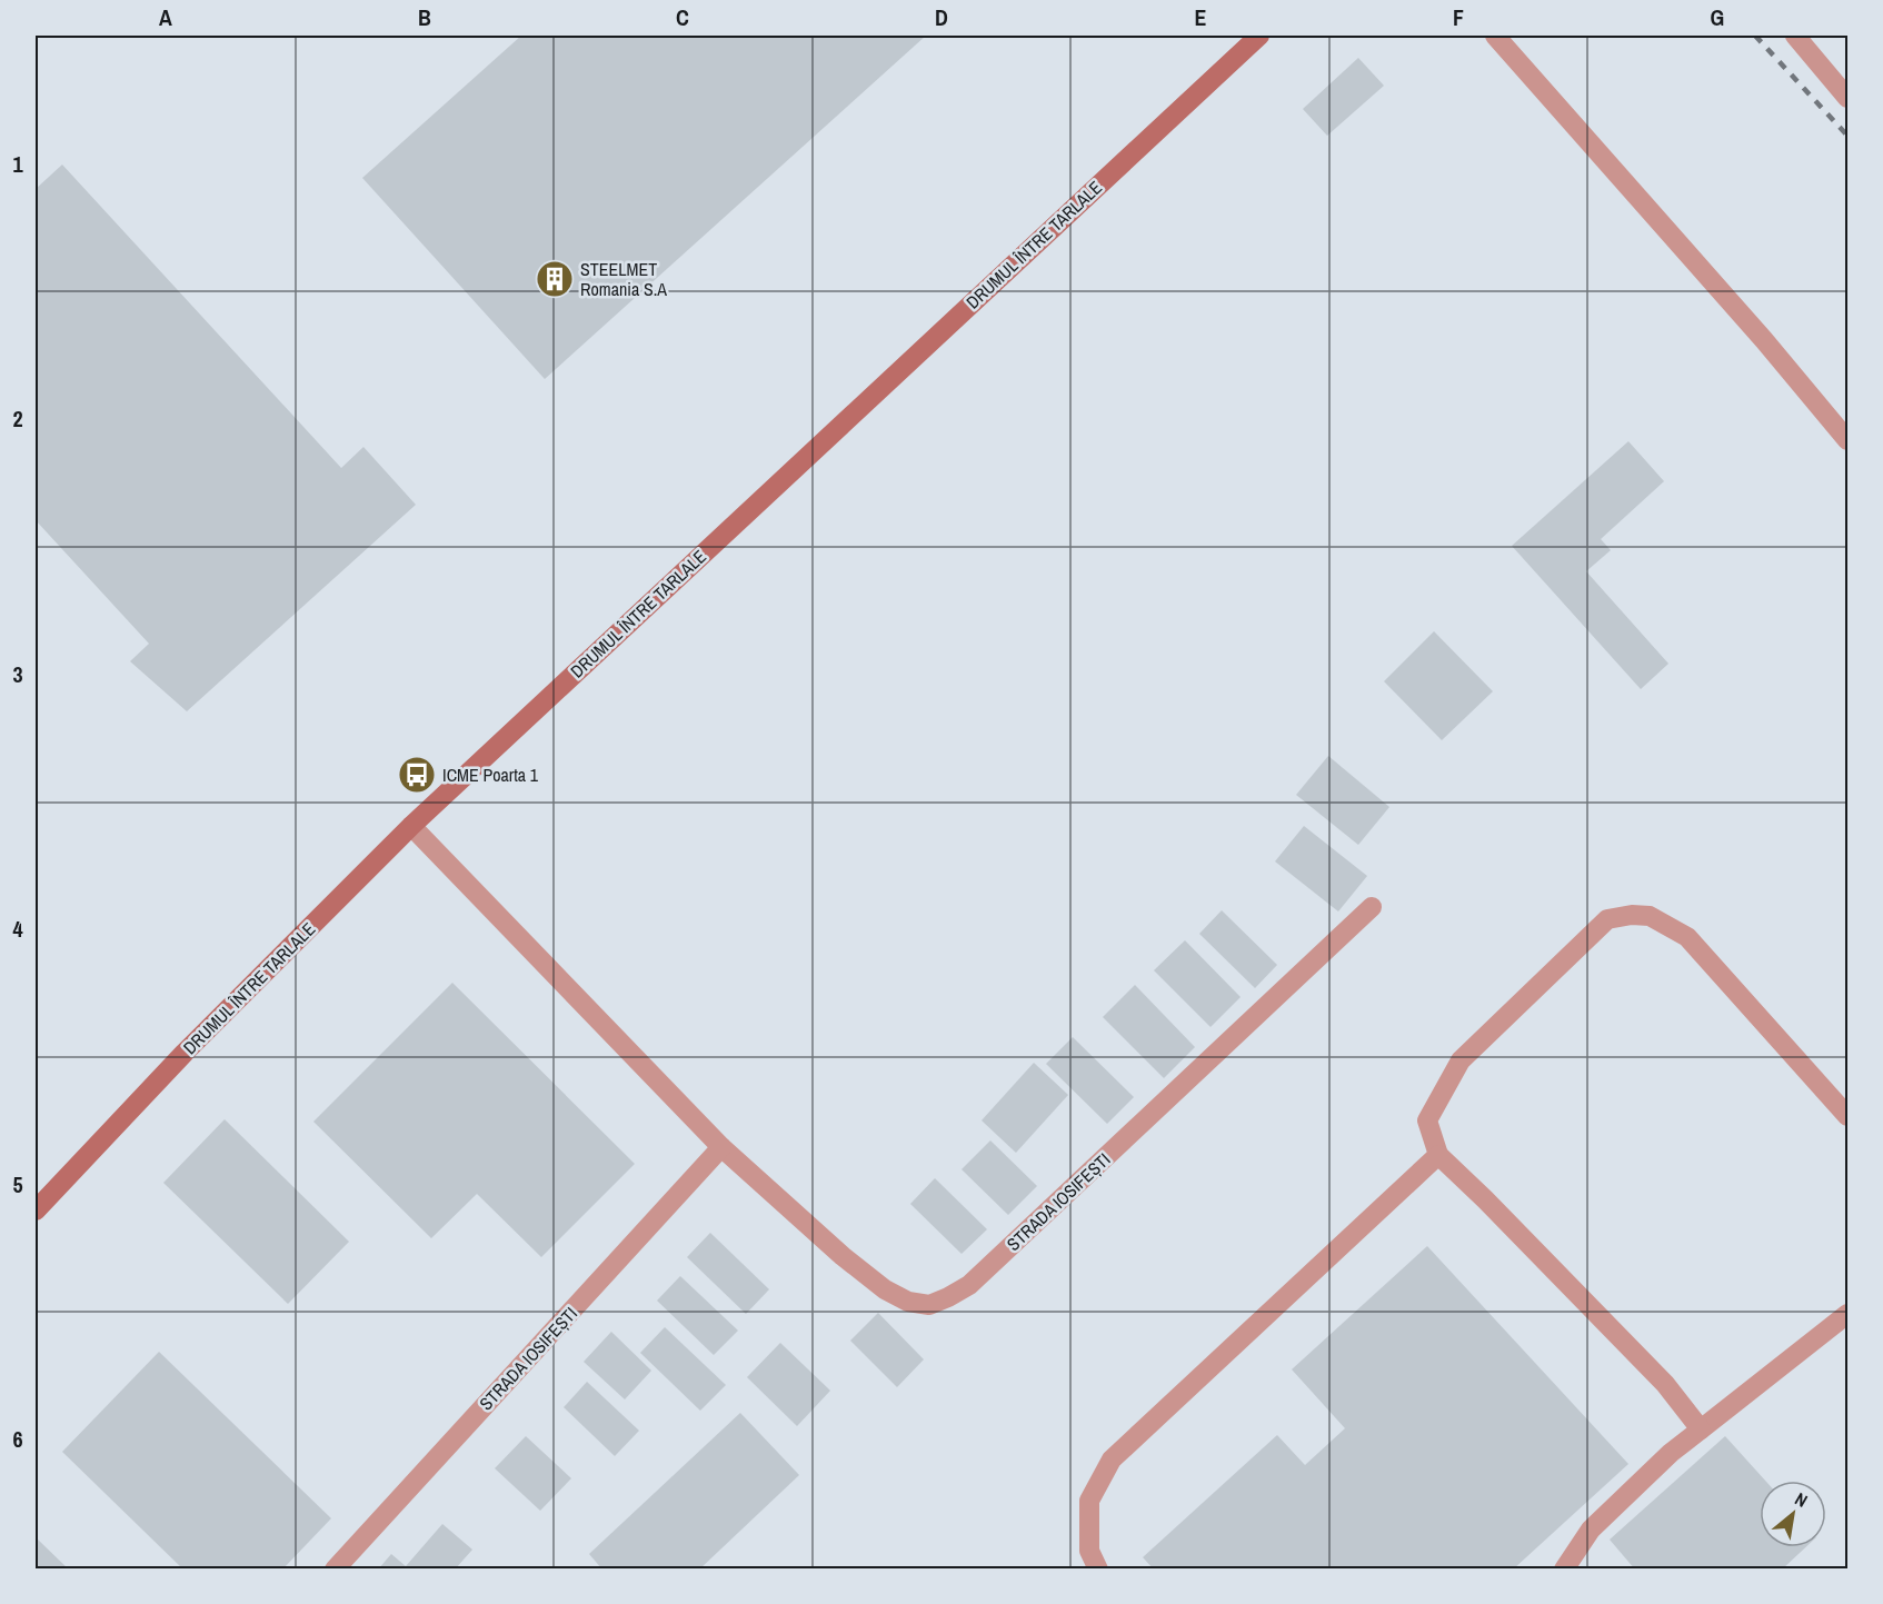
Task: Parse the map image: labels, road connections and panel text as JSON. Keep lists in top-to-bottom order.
{
  "streets": {
    "main road": ["DRUMUL ÎNTRE TARLALE"],
    "street": ["STRADA IOSIFEȘTI"]
  },
  "crossings": [
    ["DRUMUL ÎNTRE TARLALE", "STRADA IOSIFEȘTI"]
  ],
  "places": {
    "building": ["STEELMET Romania S.A"],
    "bus stop": ["ICME Poarta 1"]
  },
  "north": "top right",
  "grid": {
    "columns": [
      "A",
      "B",
      "C",
      "D",
      "E",
      "F",
      "G"
    ],
    "rows": [
      "1",
      "2",
      "3",
      "4",
      "5",
      "6"
    ]
  }
}
